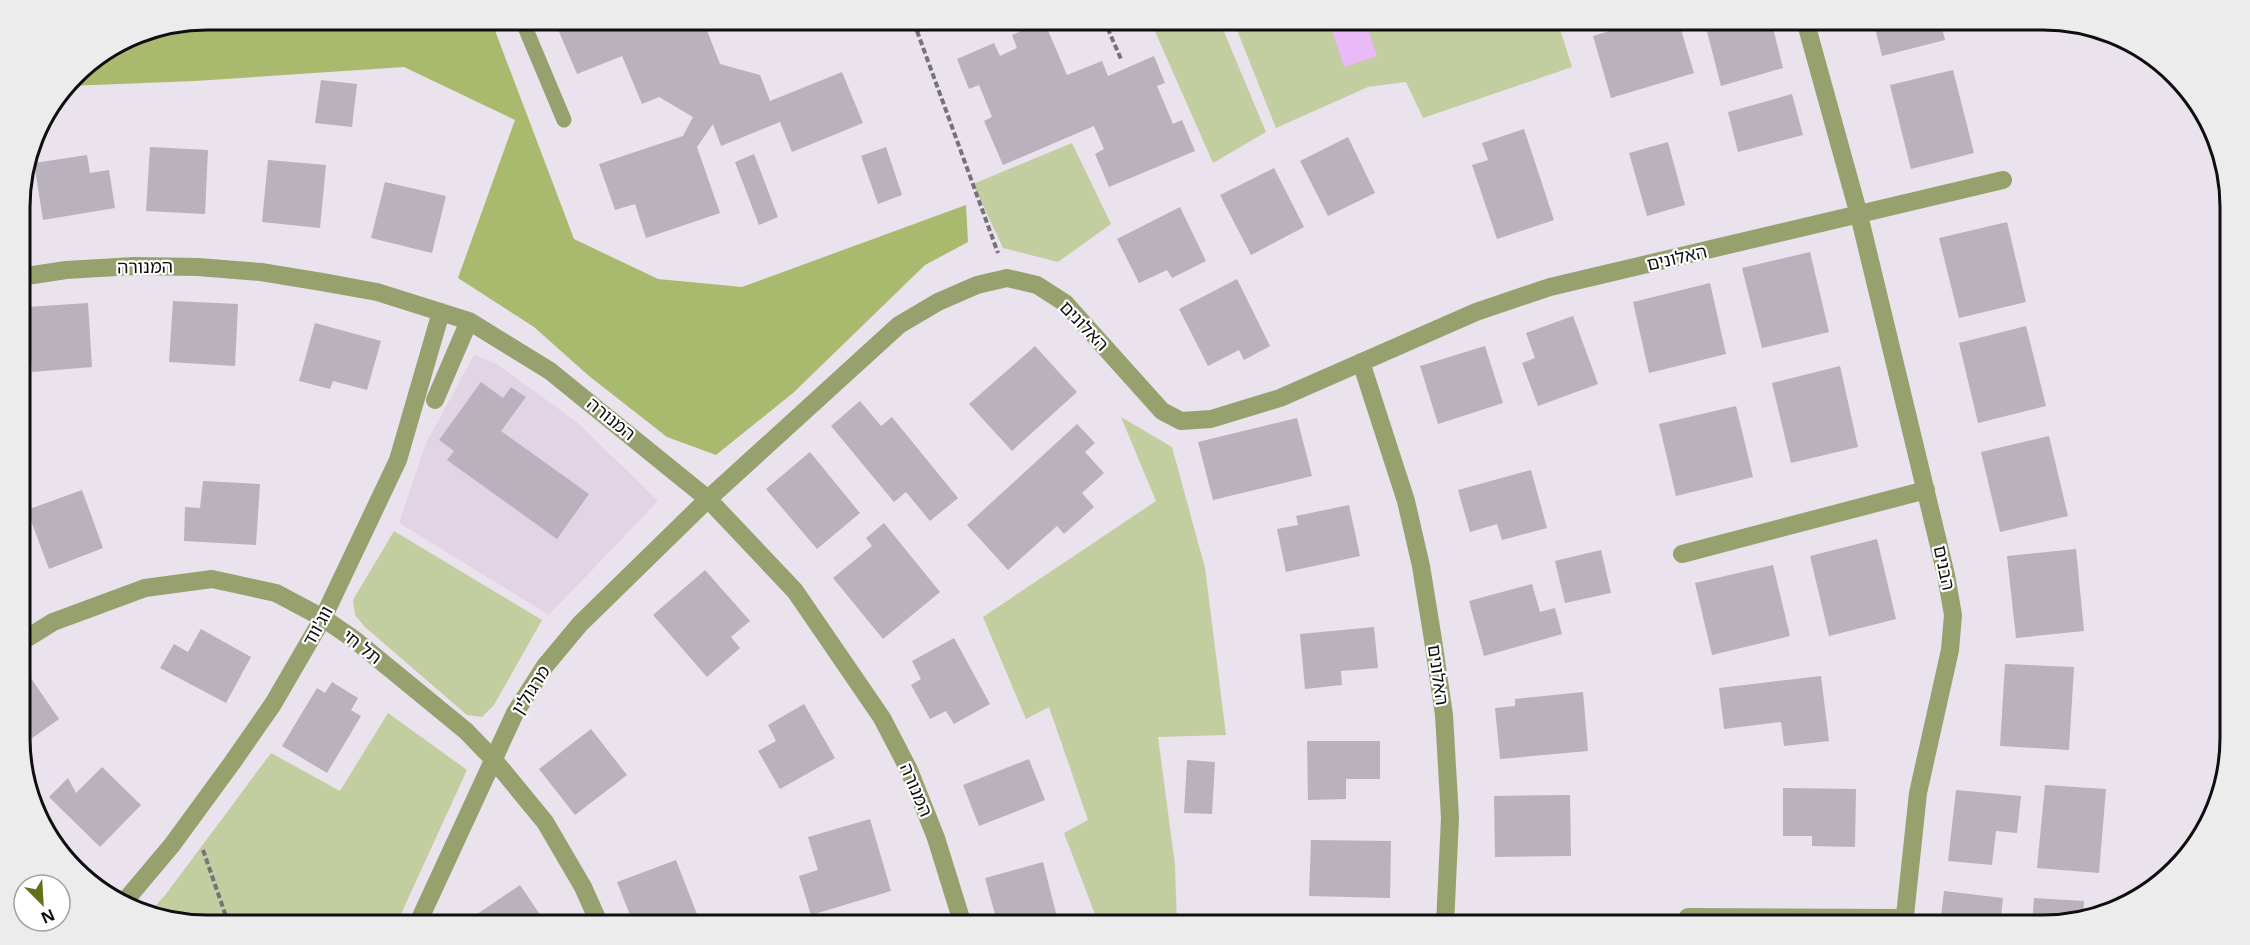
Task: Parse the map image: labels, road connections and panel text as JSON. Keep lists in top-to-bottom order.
{
  "streets": {
    "street": [
      "האלונים",
      "המנורה",
      "הבנים",
      "ווג'ווד",
      "תל חי",
      "מרגולין"
    ]
  },
  "crossings": [
    ["האלונים", "המנורה"],
    ["האלונים", "הבנים"],
    ["האלונים", "מרגולין"],
    ["המנורה", "ווג'ווד"],
    ["המנורה", "מרגולין"],
    ["ווג'ווד", "תל חי"],
    ["תל חי", "מרגולין"]
  ],
  "north": "bottom right"
}
